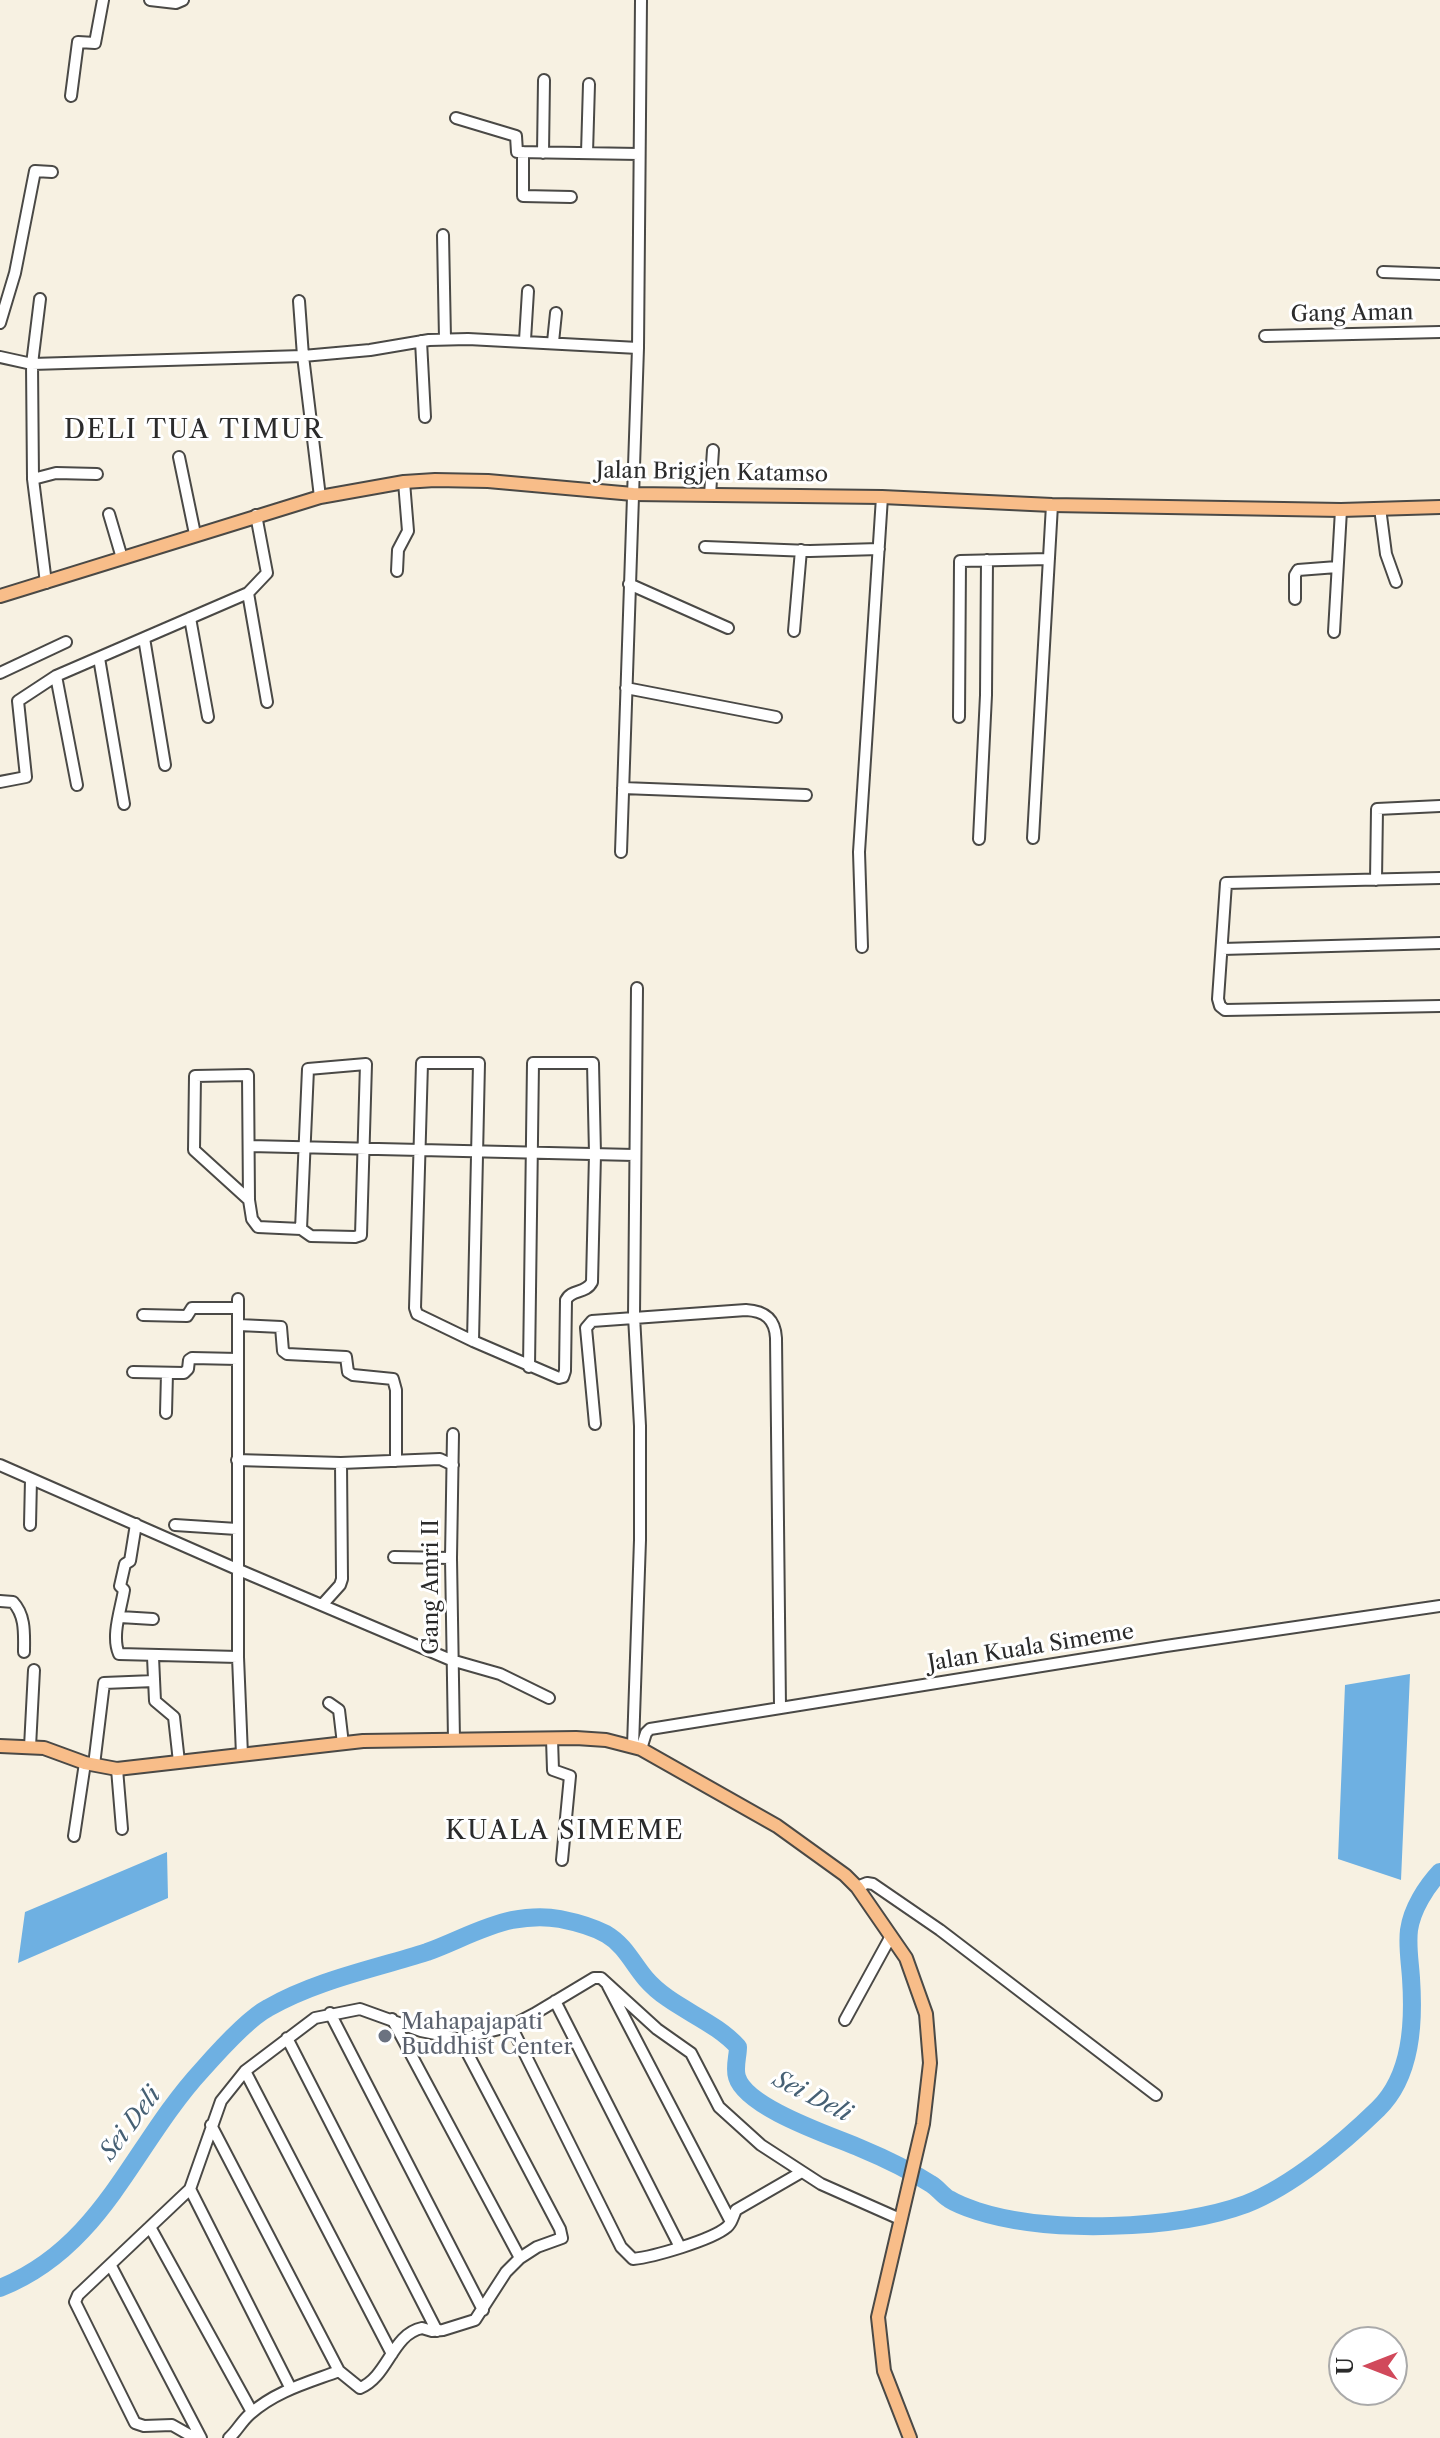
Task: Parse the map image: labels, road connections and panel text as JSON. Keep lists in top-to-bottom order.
{
  "streets": {
    "main road": ["Jalan Brigjen Katamso"],
    "street": ["Gang Aman", "Gang Amri II", "Jalan Kuala Simeme"]
  },
  "districts": ["DELI TUA TIMUR", "KUALA SIMEME"],
  "water": ["Sei Deli"],
  "places": ["Mahapajapati Buddhist Center"],
  "north": "left"
}
